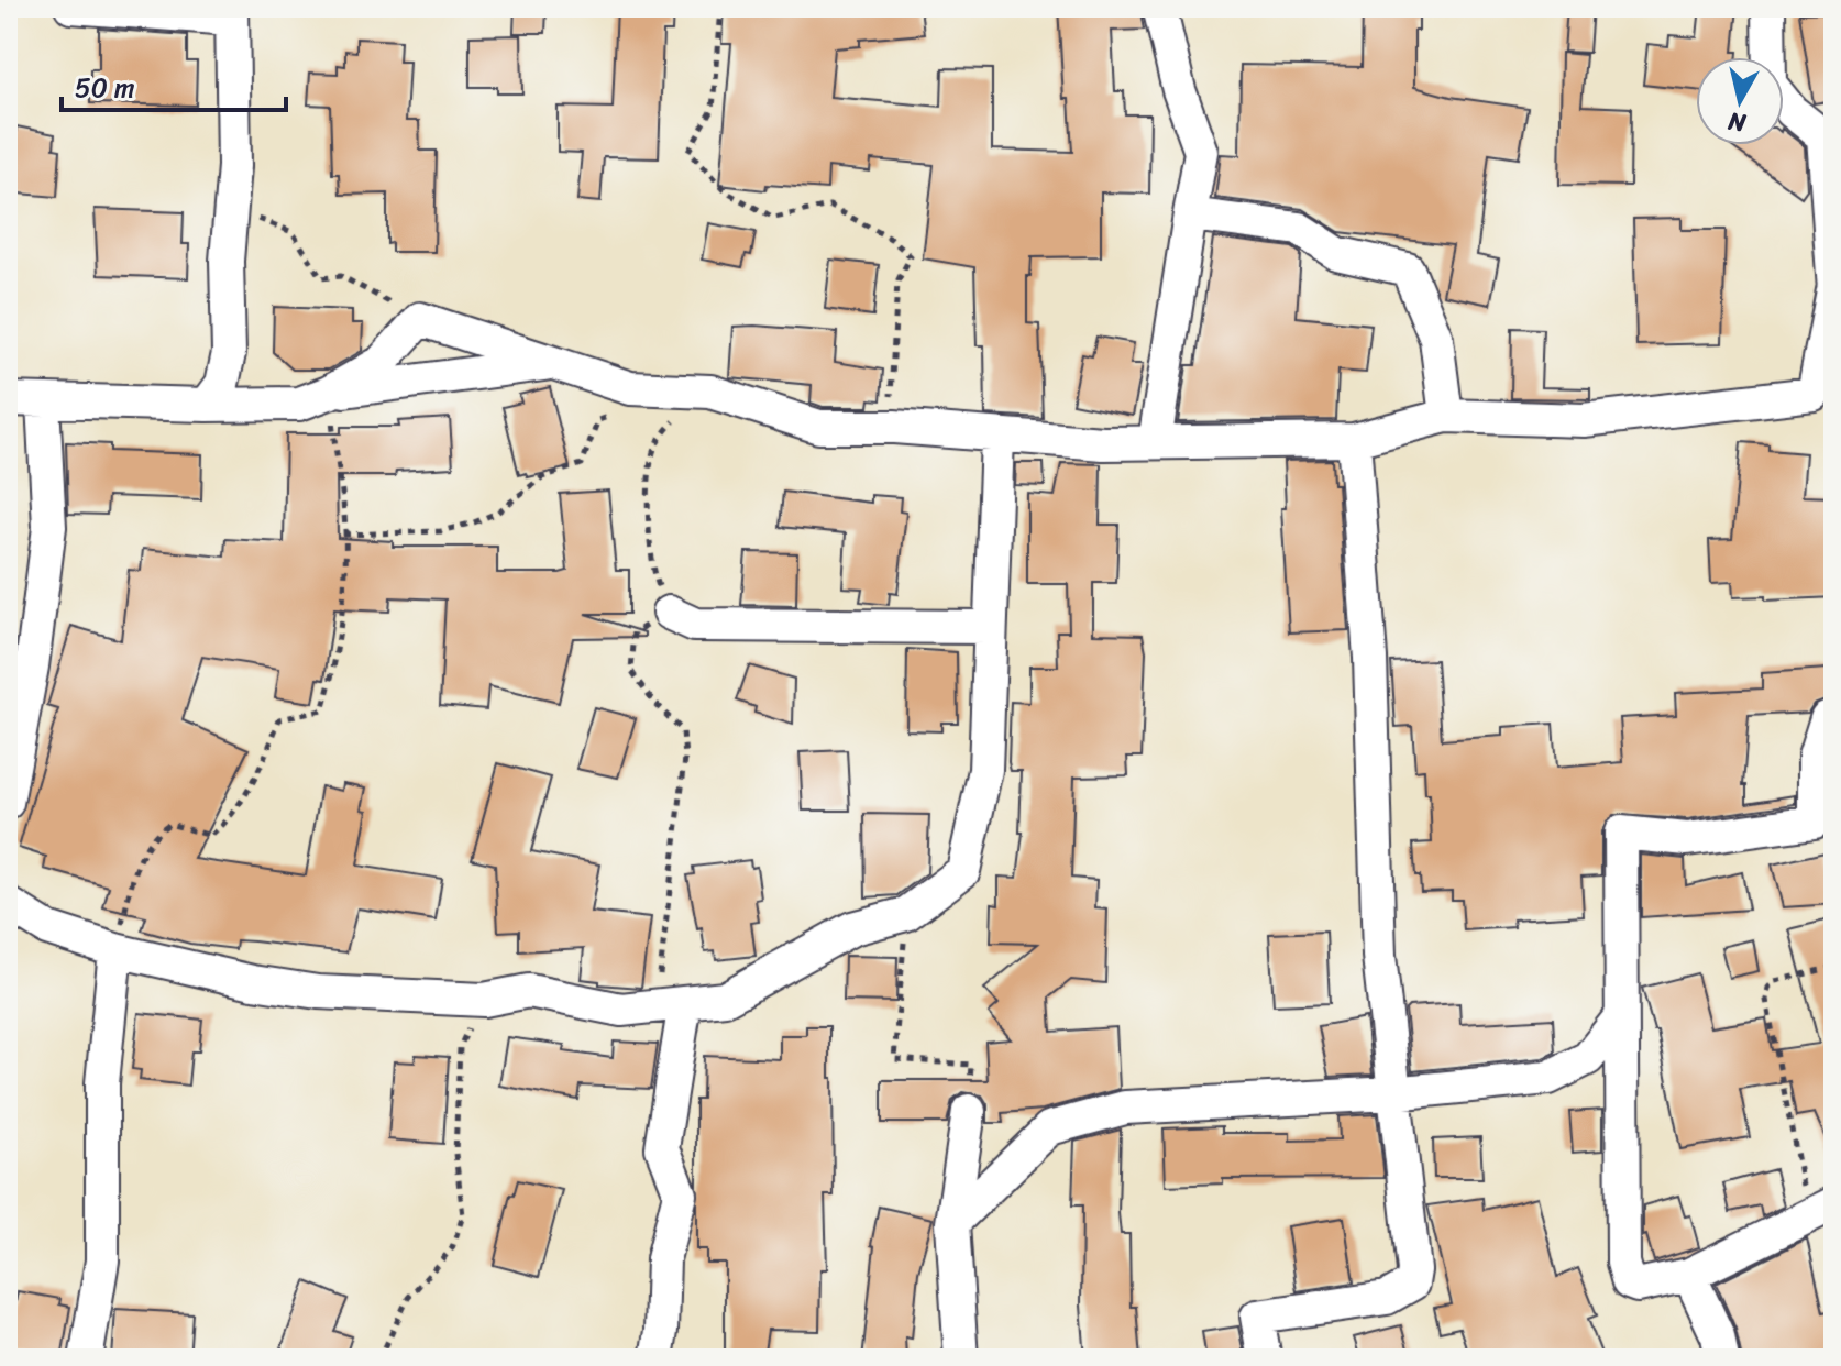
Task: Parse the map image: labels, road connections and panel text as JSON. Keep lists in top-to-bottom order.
{
  "scale_bar": "50 m",
  "north": "bottom"
}
